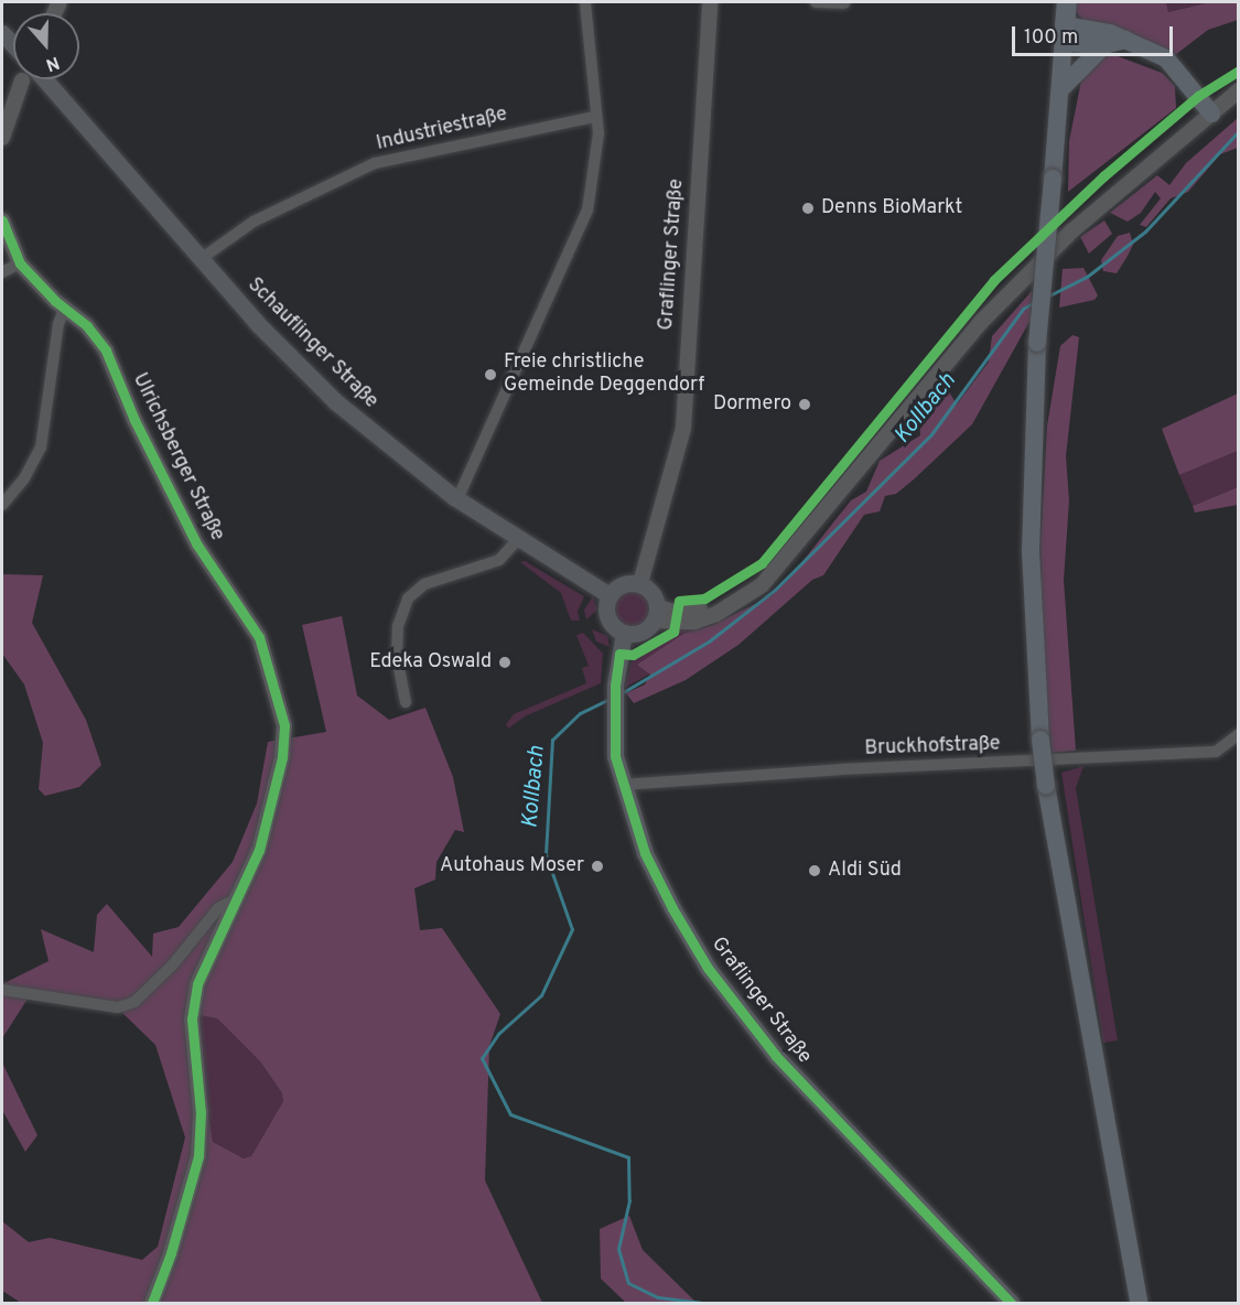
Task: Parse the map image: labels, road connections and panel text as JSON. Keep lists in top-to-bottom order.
{
  "streets": {
    "main road": ["Graflinger Straße", "Schauflinger Straße"],
    "street": ["Industriestraße", "Ulrichsberger Straße", "Bruckhofstraße"]
  },
  "crossings": [
    ["Industriestraße", "Schauflinger Straße"],
    ["Graflinger Straße", "Schauflinger Straße"],
    ["Graflinger Straße", "Bruckhofstraße"]
  ],
  "water": ["Kollbach"],
  "places": [
    "Denns BioMarkt",
    "Freie christliche Gemeinde Deggendorf",
    "Dormero",
    "Edeka Oswald",
    "Autohaus Moser",
    "Aldi Süd"
  ],
  "scale_bar": "100 m",
  "north": "bottom"
}
